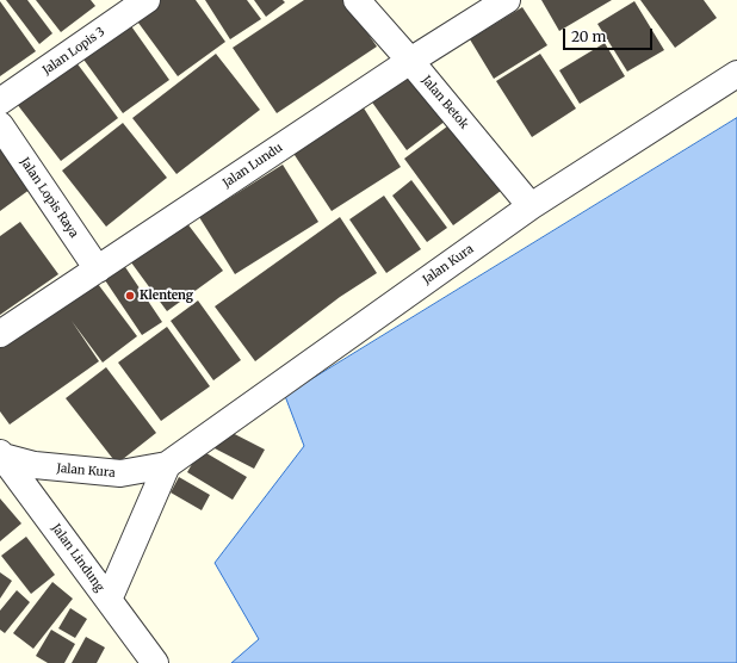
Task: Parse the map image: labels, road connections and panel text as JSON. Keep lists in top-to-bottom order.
{
  "streets": {
    "street": [
      "Jalan Lopis 3",
      "Jalan Betok",
      "Jalan Lundu",
      "Jalan Lopis Raya",
      "Jalan Kura",
      "Jalan Lindung"
    ]
  },
  "crossings": [
    ["Jalan Betok", "Jalan Lundu"],
    ["Jalan Betok", "Jalan Kura"],
    ["Jalan Lundu", "Jalan Lopis Raya"],
    ["Jalan Kura", "Jalan Lindung"]
  ],
  "places": ["Klenteng"],
  "scale_bar": "20 m"
}
